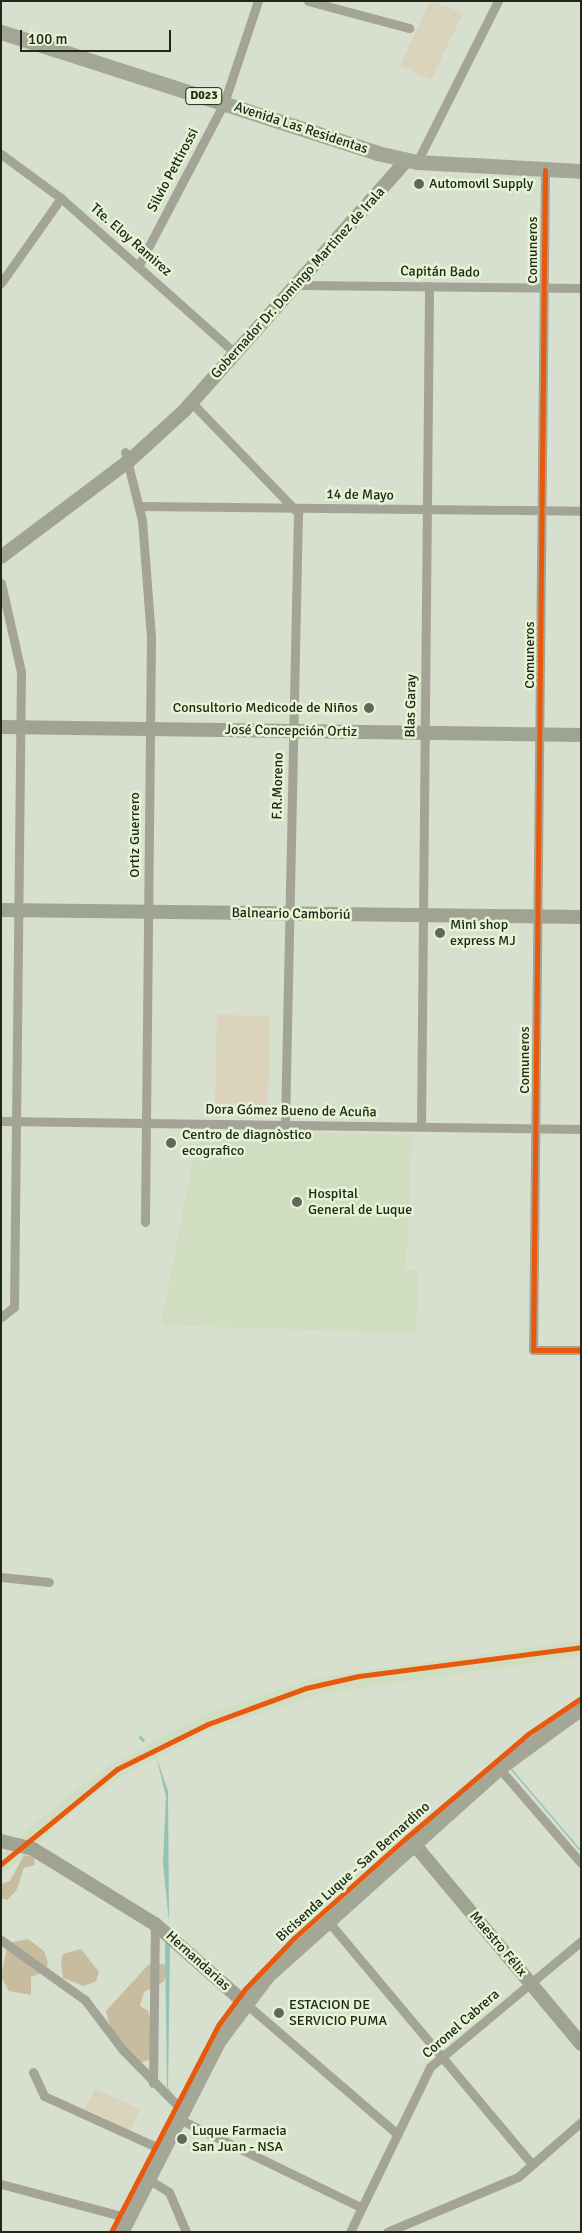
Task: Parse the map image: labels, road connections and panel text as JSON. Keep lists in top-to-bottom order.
{
  "streets": {
    "main road": ["D023", "Avenida Las Residentas"],
    "street": [
      "Silvio Pettirossi",
      "Tte. Eloy Ramirez",
      "Comuneros",
      "Capitán Bado",
      "Gobernador Dr. Domingo Martinez de Irala",
      "14 de Mayo",
      "Blas Garay",
      "José Concepción Ortiz",
      "F.R.Moreno",
      "Ortiz Guerrero",
      "Balneario Camboriú",
      "Dora Gómez Bueno de Acuña",
      "Maestro Félix",
      "Hernandarias",
      "Coronel Cabrera"
    ],
    "cycle path": ["Bicisenda Luque - San Bernardino"]
  },
  "crossings": [
    ["Avenida Las Residentas", "Silvio Pettirossi"],
    ["Avenida Las Residentas", "Comuneros"],
    ["Avenida Las Residentas", "Gobernador Dr. Domingo Martinez de Irala"],
    ["Silvio Pettirossi", "Tte. Eloy Ramirez"],
    ["Tte. Eloy Ramirez", "Gobernador Dr. Domingo Martinez de Irala"],
    ["Comuneros", "Capitán Bado"],
    ["Comuneros", "14 de Mayo"],
    ["Comuneros", "José Concepción Ortiz"],
    ["Comuneros", "Balneario Camboriú"],
    ["Comuneros", "Dora Gómez Bueno de Acuña"],
    ["Capitán Bado", "Gobernador Dr. Domingo Martinez de Irala"],
    ["Capitán Bado", "Blas Garay"],
    ["Gobernador Dr. Domingo Martinez de Irala", "Ortiz Guerrero"],
    ["14 de Mayo", "Blas Garay"],
    ["14 de Mayo", "F.R.Moreno"],
    ["14 de Mayo", "Ortiz Guerrero"],
    ["Blas Garay", "José Concepción Ortiz"],
    ["Blas Garay", "Balneario Camboriú"],
    ["Blas Garay", "Dora Gómez Bueno de Acuña"],
    ["José Concepción Ortiz", "F.R.Moreno"],
    ["José Concepción Ortiz", "Ortiz Guerrero"],
    ["F.R.Moreno", "Balneario Camboriú"],
    ["F.R.Moreno", "Dora Gómez Bueno de Acuña"],
    ["Ortiz Guerrero", "Balneario Camboriú"],
    ["Ortiz Guerrero", "Dora Gómez Bueno de Acuña"],
    ["Maestro Félix", "Coronel Cabrera"],
    ["Hernandarias", "Coronel Cabrera"]
  ],
  "places": [
    "Automovil Supply",
    "Consultorio Medicode de Niños",
    "Mini shop express MJ",
    "Centro de diagnòstico ecografico",
    "Hospital General de Luque",
    "ESTACION DE SERVICIO PUMA",
    "Luque Farmacia San Juan - NSA"
  ],
  "scale_bar": "100 m"
}
